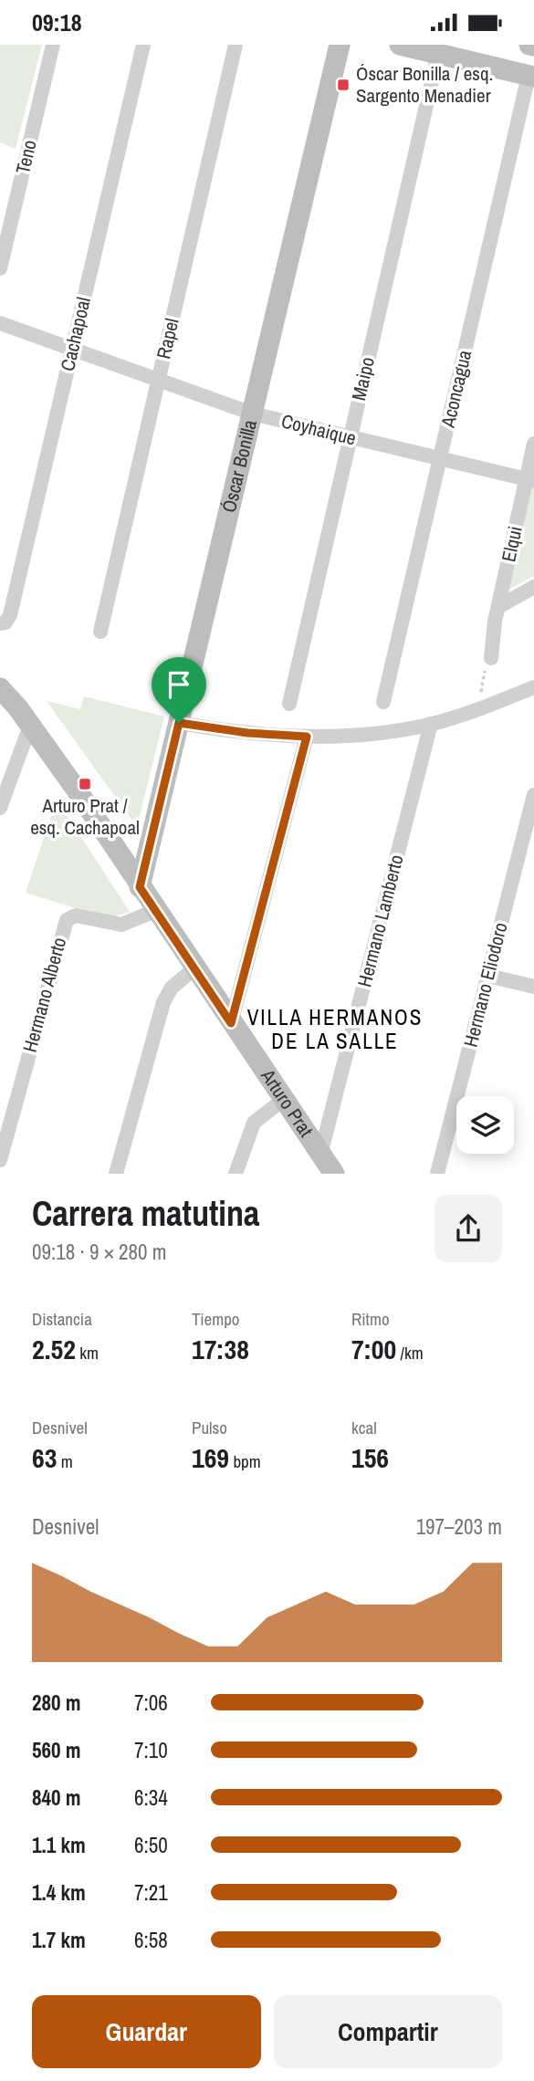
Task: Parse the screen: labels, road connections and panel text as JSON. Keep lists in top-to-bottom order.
{
  "streets": {
    "street": [
      "Teno",
      "Cachapoal",
      "Rapel",
      "Maipo",
      "Aconcagua",
      "Coyhaique",
      "Óscar Bonilla",
      "Elqui",
      "Hermano Lamberto",
      "Hermano Eliodoro",
      "Hermano Alberto",
      "Arturo Prat"
    ]
  },
  "crossings": [
    ["Cachapoal", "Coyhaique"],
    ["Rapel", "Coyhaique"],
    ["Maipo", "Coyhaique"],
    ["Aconcagua", "Coyhaique"],
    ["Coyhaique", "Óscar Bonilla"],
    ["Coyhaique", "Elqui"],
    ["Óscar Bonilla", "Arturo Prat"],
    ["Hermano Lamberto", "Arturo Prat"],
    ["Hermano Alberto", "Arturo Prat"]
  ],
  "districts": ["VILLA HERMANOS DE LA SALLE"],
  "places": {
    "transit": ["Óscar Bonilla / esq. Sargento Menadier", "Arturo Prat / esq. Cachapoal"]
  },
  "page": {
    "status": "09:18",
    "heading": ["Carrera matutina", "09:18 · 9 × 280 m"],
    "stats": [
      ["Distancia", "2.52 km"],
      ["Tiempo", "17:38"],
      ["Ritmo", "7:00 /km"],
      ["Desnivel", "63 m"],
      ["Pulso", "169 bpm"],
      ["kcal", "156"]
    ],
    "chart": ["Desnivel", "197–203 m"],
    "list": [
      {
        "name": "280 m",
        "note": "7:06"
      },
      {
        "name": "560 m",
        "note": "7:10"
      },
      {
        "name": "840 m",
        "note": "6:34"
      },
      {
        "name": "1.1 km",
        "note": "6:50"
      },
      {
        "name": "1.4 km",
        "note": "7:21"
      },
      {
        "name": "1.7 km",
        "note": "6:58"
      }
    ],
    "buttons": ["Guardar", "Compartir"]
  }
}
